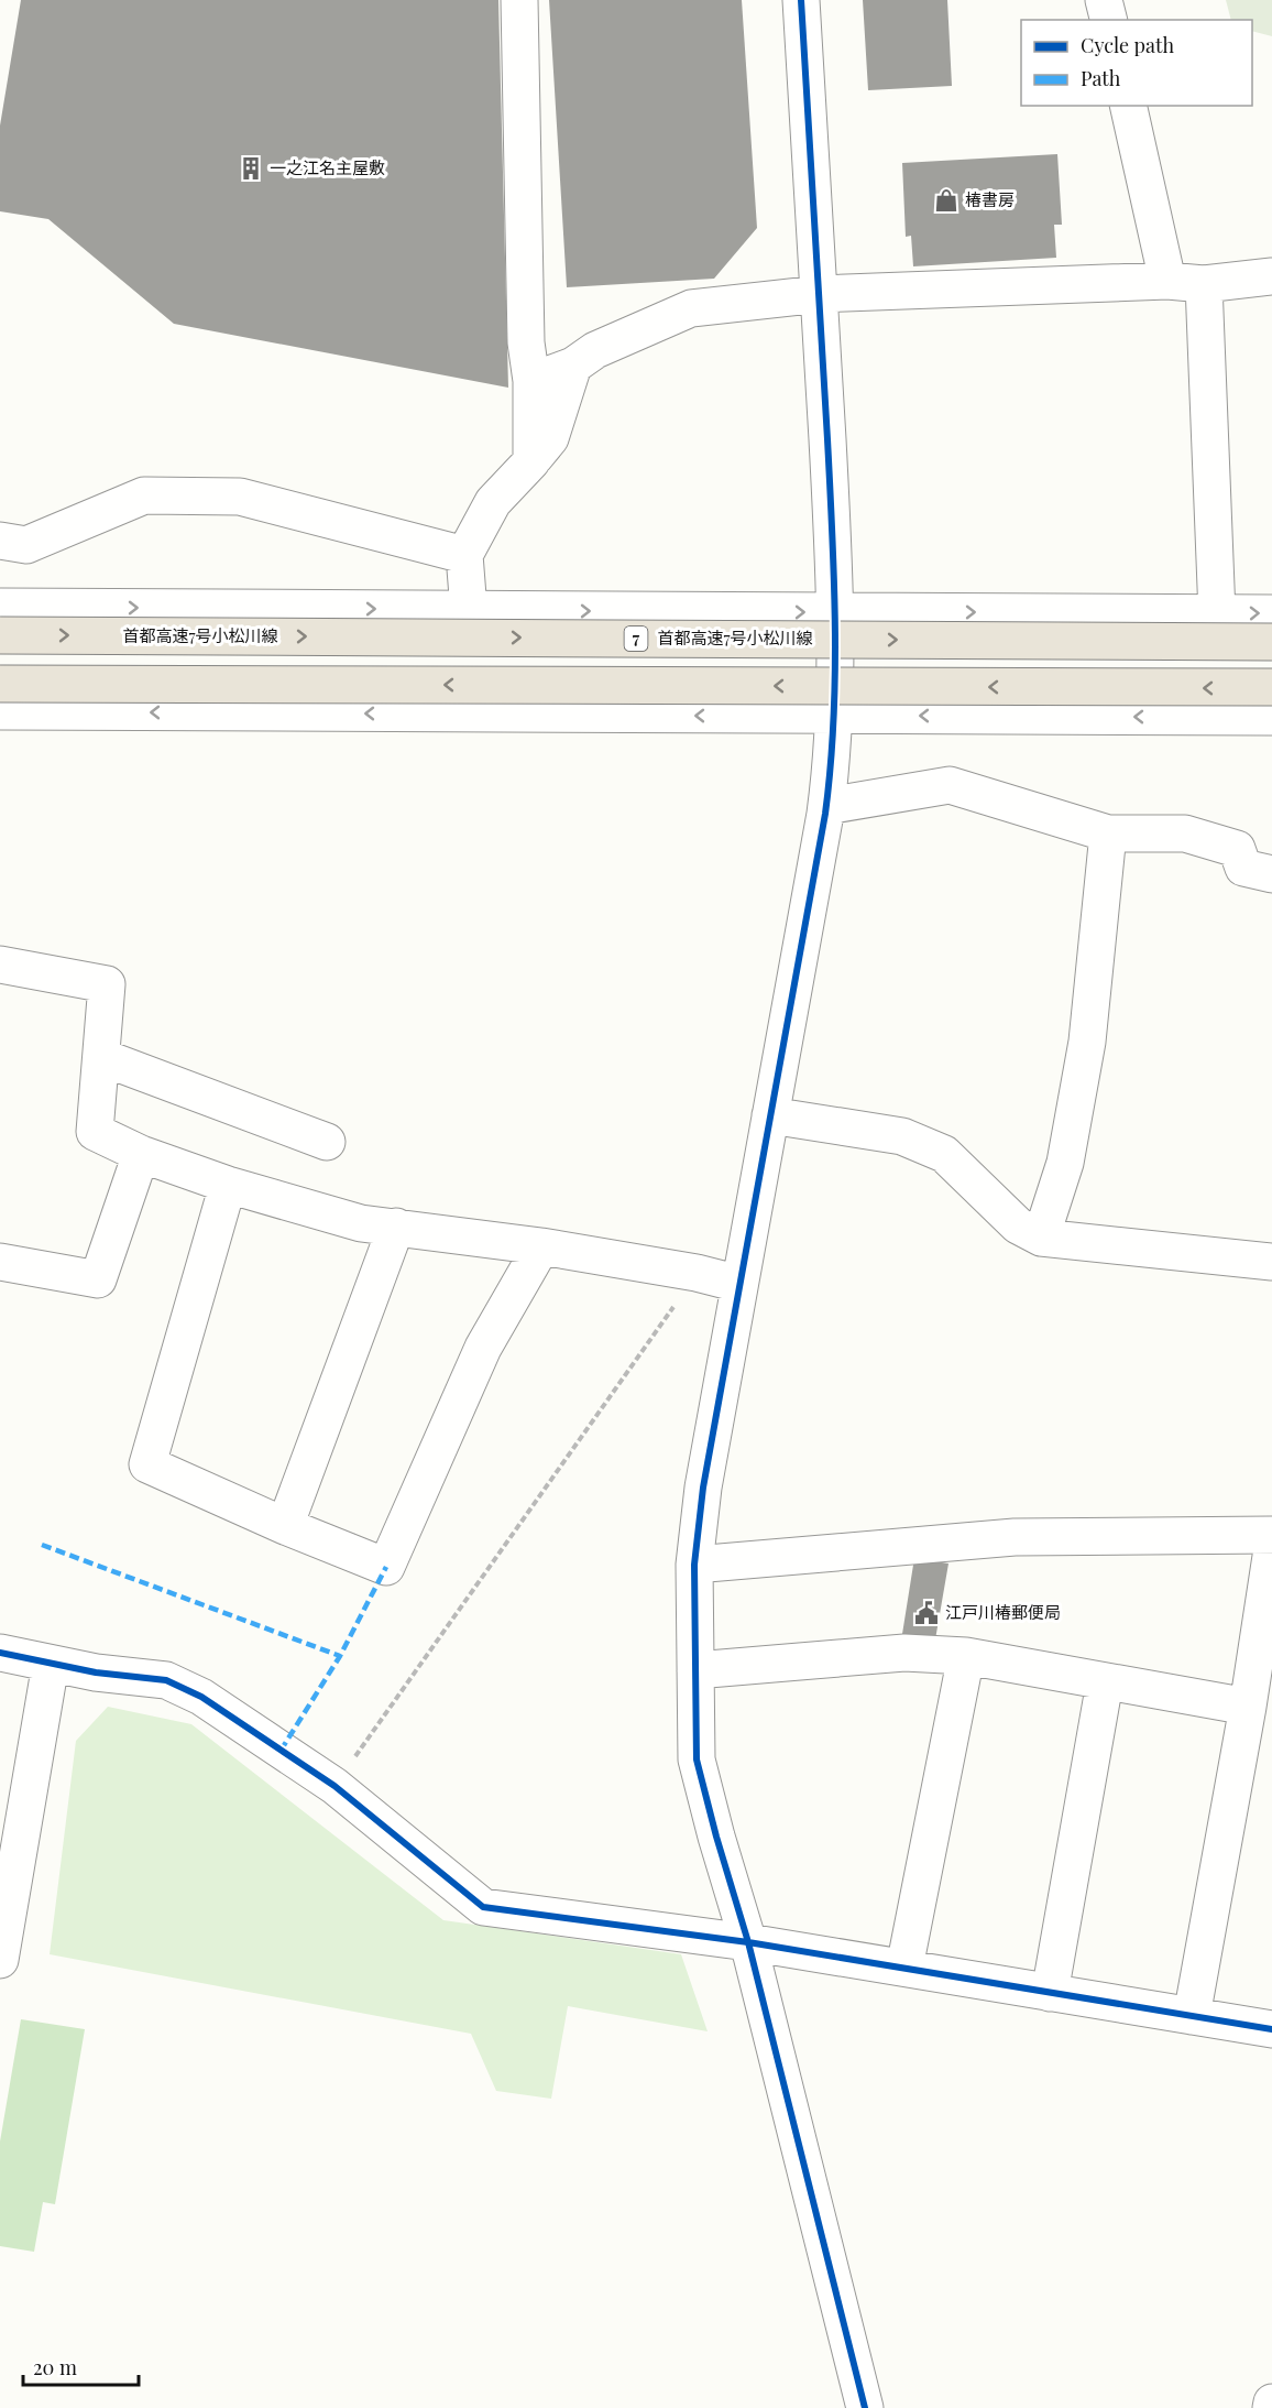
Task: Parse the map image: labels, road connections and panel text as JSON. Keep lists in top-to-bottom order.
{
  "streets": {
    "highway": ["首都高速7号小松川線", "7"]
  },
  "places": {
    "building": ["一之江名主屋敷"],
    "shop": ["椿書房"],
    "public building": ["江戸川椿郵便局"]
  },
  "legend": ["Cycle path", "Path"],
  "scale_bar": "20 m"
}
